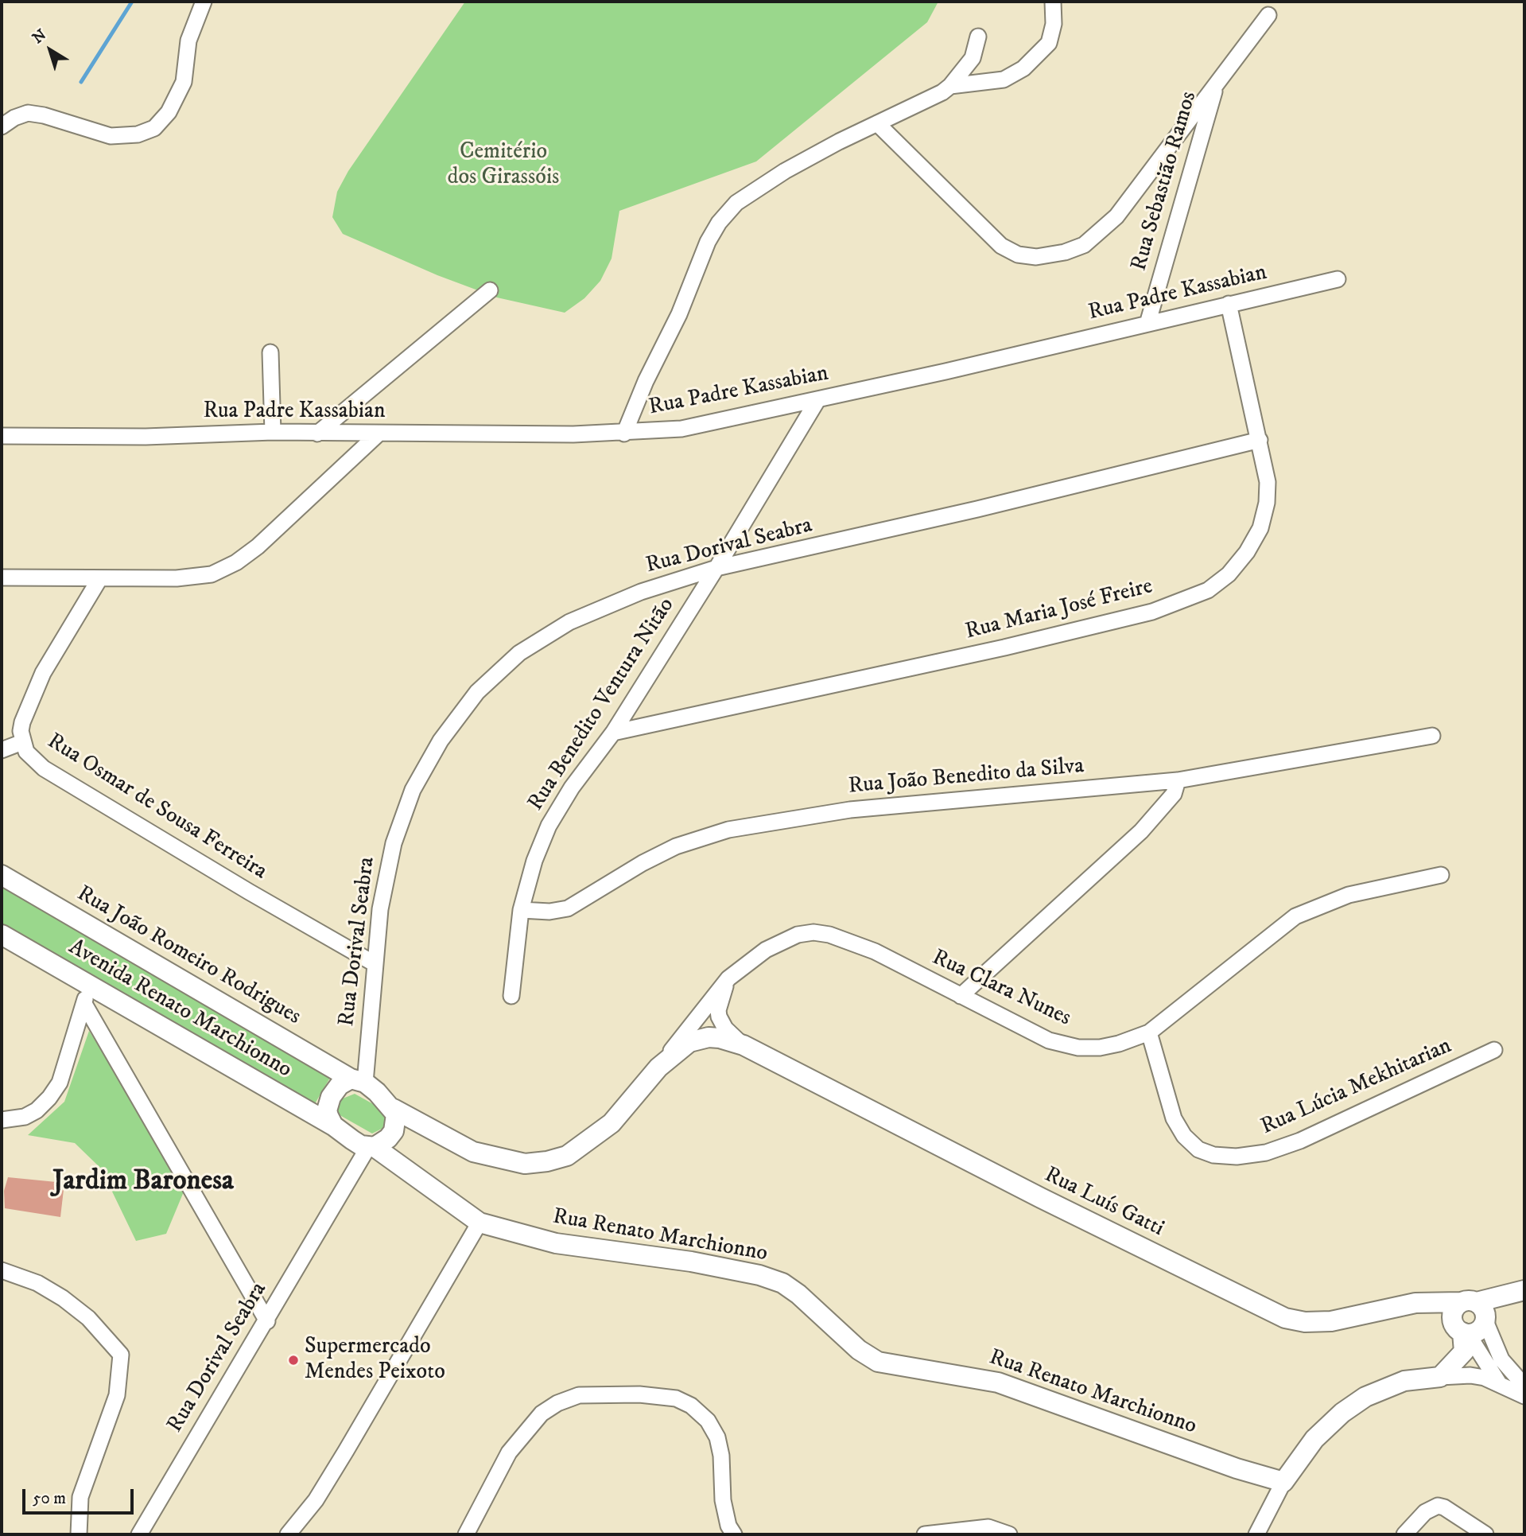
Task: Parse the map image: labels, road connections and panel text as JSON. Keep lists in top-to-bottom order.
{
  "streets": {
    "street": [
      "Rua Sebastião Ramos",
      "Rua Padre Kassabian",
      "Rua Dorival Seabra",
      "Rua Maria José Freire",
      "Rua Benedito Ventura Nitão",
      "Rua João Benedito da Silva",
      "Rua Osmar de Sousa Ferreira",
      "Rua João Romeiro Rodrigues",
      "Rua Clara Nunes",
      "Avenida Renato Marchionno",
      "Rua Lúcia Mekhitarian",
      "Rua Luís Gatti",
      "Rua Renato Marchionno"
    ]
  },
  "crossings": [
    ["Rua Sebastião Ramos", "Rua Padre Kassabian"],
    ["Rua Padre Kassabian", "Rua Maria José Freire"],
    ["Rua Padre Kassabian", "Rua Benedito Ventura Nitão"],
    ["Rua Dorival Seabra", "Rua Maria José Freire"],
    ["Rua Dorival Seabra", "Rua Benedito Ventura Nitão"],
    ["Rua Dorival Seabra", "Rua Osmar de Sousa Ferreira"],
    ["Rua Dorival Seabra", "Rua João Romeiro Rodrigues"],
    ["Rua Dorival Seabra", "Avenida Renato Marchionno"],
    ["Rua Dorival Seabra", "Rua Luís Gatti"],
    ["Rua Dorival Seabra", "Rua Renato Marchionno"],
    ["Rua Maria José Freire", "Rua Benedito Ventura Nitão"],
    ["Rua Benedito Ventura Nitão", "Rua João Benedito da Silva"],
    ["Rua João Romeiro Rodrigues", "Avenida Renato Marchionno"],
    ["Rua João Romeiro Rodrigues", "Rua Luís Gatti"],
    ["Rua João Romeiro Rodrigues", "Rua Renato Marchionno"],
    ["Rua Clara Nunes", "Rua Lúcia Mekhitarian"],
    ["Rua Clara Nunes", "Rua Luís Gatti"],
    ["Avenida Renato Marchionno", "Rua Luís Gatti"],
    ["Avenida Renato Marchionno", "Rua Renato Marchionno"],
    ["Rua Luís Gatti", "Rua Renato Marchionno"]
  ],
  "districts": ["Jardim Baronesa"],
  "parks": ["Cemitério dos Girassóis"],
  "places": ["Supermercado Mendes Peixoto"],
  "scale_bar": "50 m",
  "north": "top left"
}
